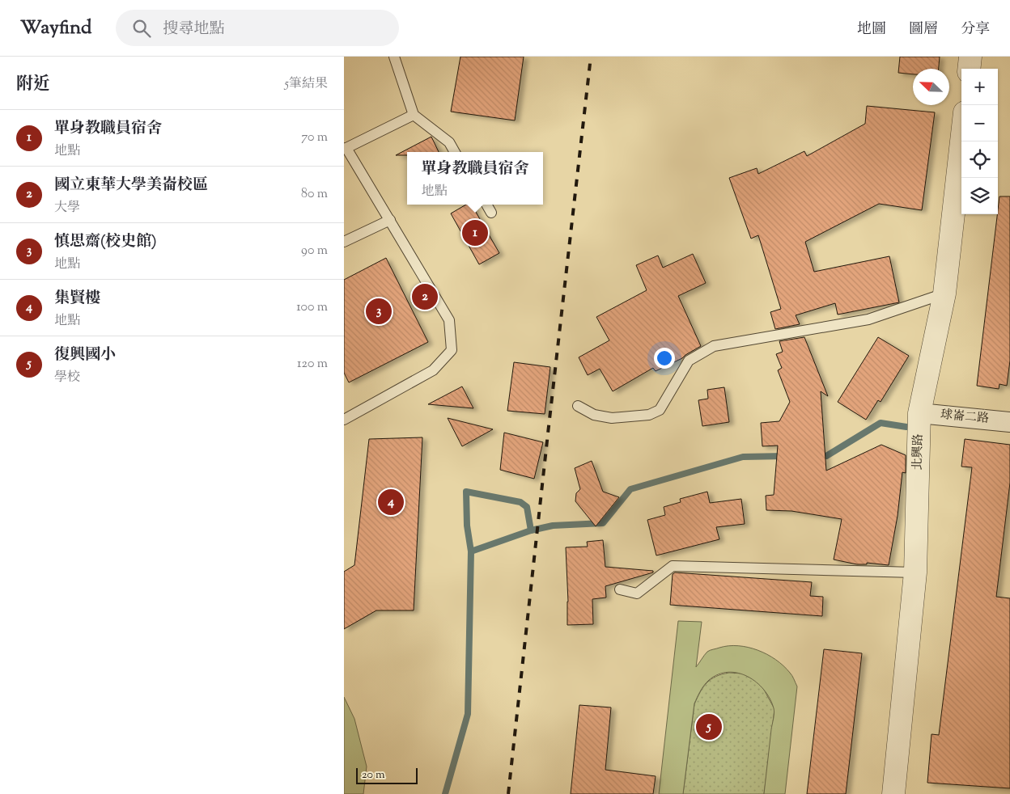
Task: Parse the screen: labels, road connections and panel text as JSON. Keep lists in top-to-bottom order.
{
  "streets": {
    "street": ["球崙二路", "北興路"]
  },
  "crossings": [
    ["球崙二路", "北興路"]
  ],
  "scale_bar": "20 m",
  "north": "top left",
  "page": {
    "header": "Wayfind",
    "search": "搜尋地點",
    "nav": ["地圖", "圖層", "分享"],
    "heading": ["附近", "5筆結果"],
    "map_buttons": ["+", "−"],
    "list": [
      {
        "mark": "1",
        "name": "單身教職員宿舍",
        "note": "地點",
        "value": "70 m"
      },
      {
        "mark": "2",
        "name": "國立東華大學美崙校區",
        "note": "大學",
        "value": "80 m"
      },
      {
        "mark": "3",
        "name": "慎思齋(校史館)",
        "note": "地點",
        "value": "90 m"
      },
      {
        "mark": "4",
        "name": "集賢樓",
        "note": "地點",
        "value": "100 m"
      },
      {
        "mark": "5",
        "name": "復興國小",
        "note": "學校",
        "value": "120 m"
      }
    ],
    "popup": ["單身教職員宿舍", "地點"],
    "pins": [
      "1",
      "2",
      "3",
      "4",
      "5"
    ],
    "scale": "20 m"
  }
}
